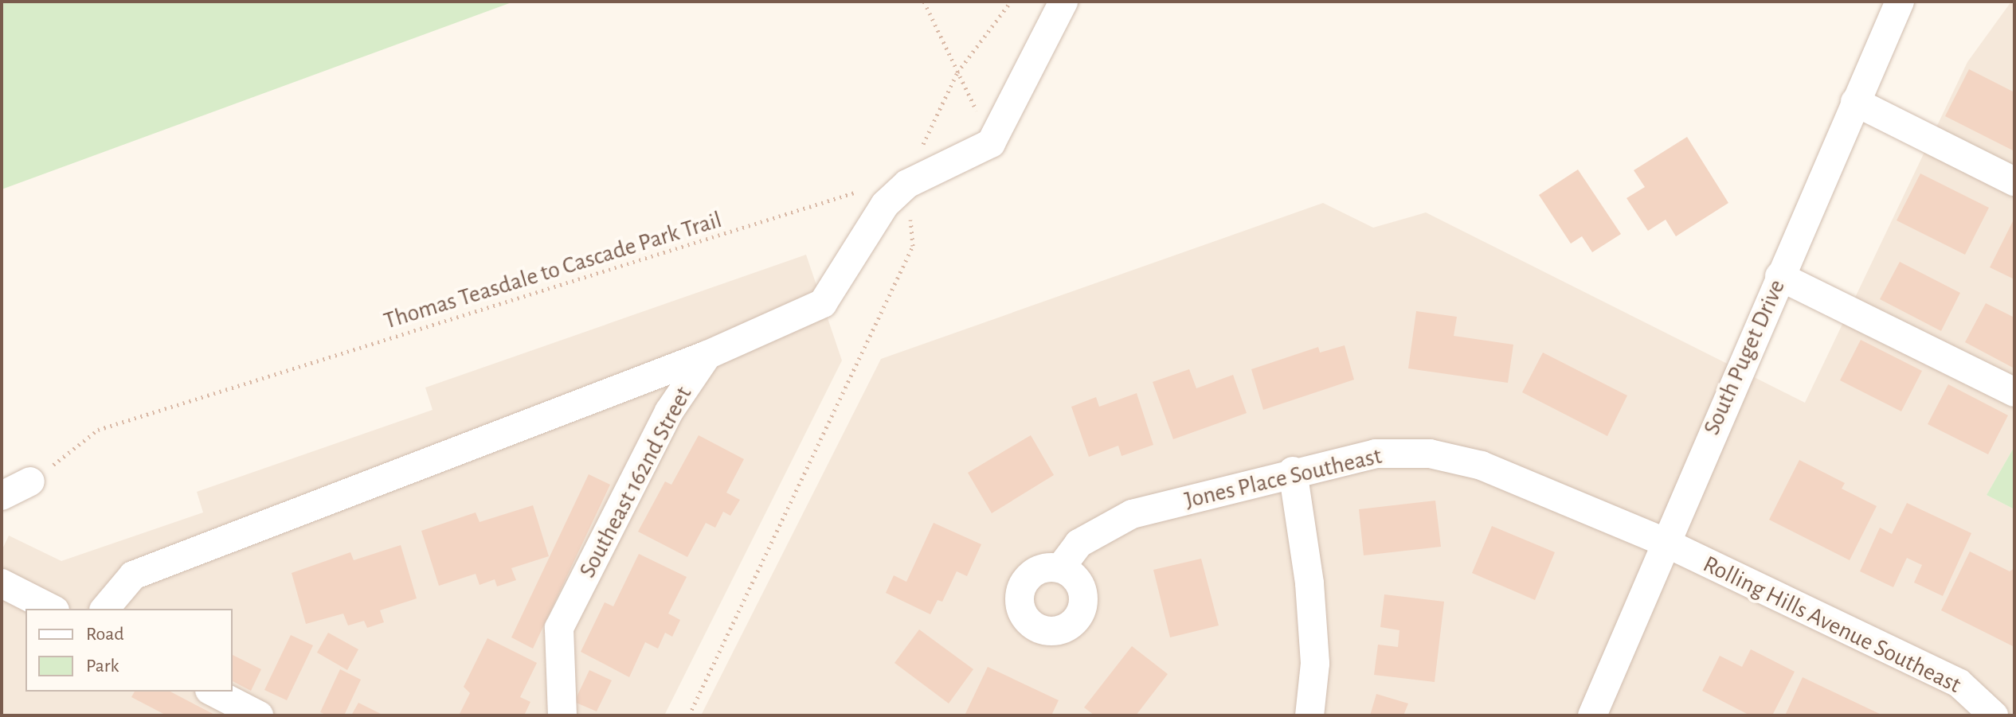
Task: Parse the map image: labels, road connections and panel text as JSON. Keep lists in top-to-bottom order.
{
  "streets": {
    "street": [
      "South Puget Drive",
      "Jones Place Southeast",
      "Southeast 162nd Street",
      "Rolling Hills Avenue Southeast"
    ],
    "path": ["Thomas Teasdale to Cascade Park Trail"]
  },
  "crossings": [
    ["South Puget Drive", "Jones Place Southeast"],
    ["South Puget Drive", "Rolling Hills Avenue Southeast"],
    ["Jones Place Southeast", "Rolling Hills Avenue Southeast"]
  ],
  "legend": ["Road", "Park"]
}
